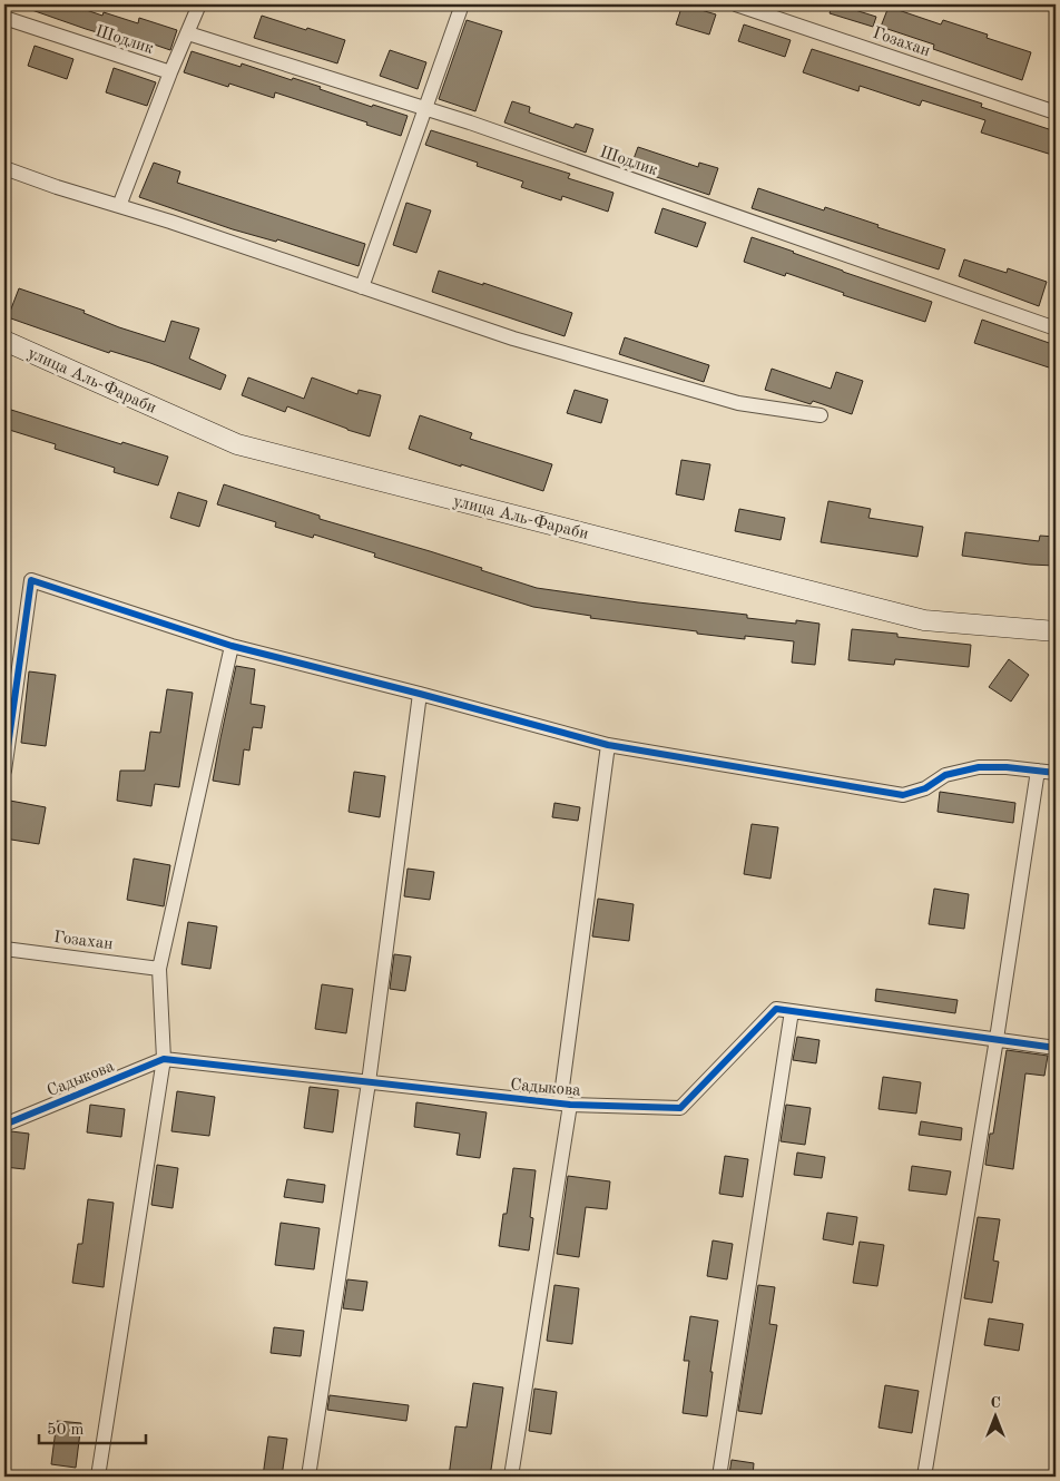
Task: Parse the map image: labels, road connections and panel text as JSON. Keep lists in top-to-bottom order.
{
  "streets": {
    "main road": ["улица Аль-Фараби"],
    "street": ["Шодлик", "Гозахан", "Садыкова"]
  },
  "scale_bar": "50 m",
  "north": "top"
}
